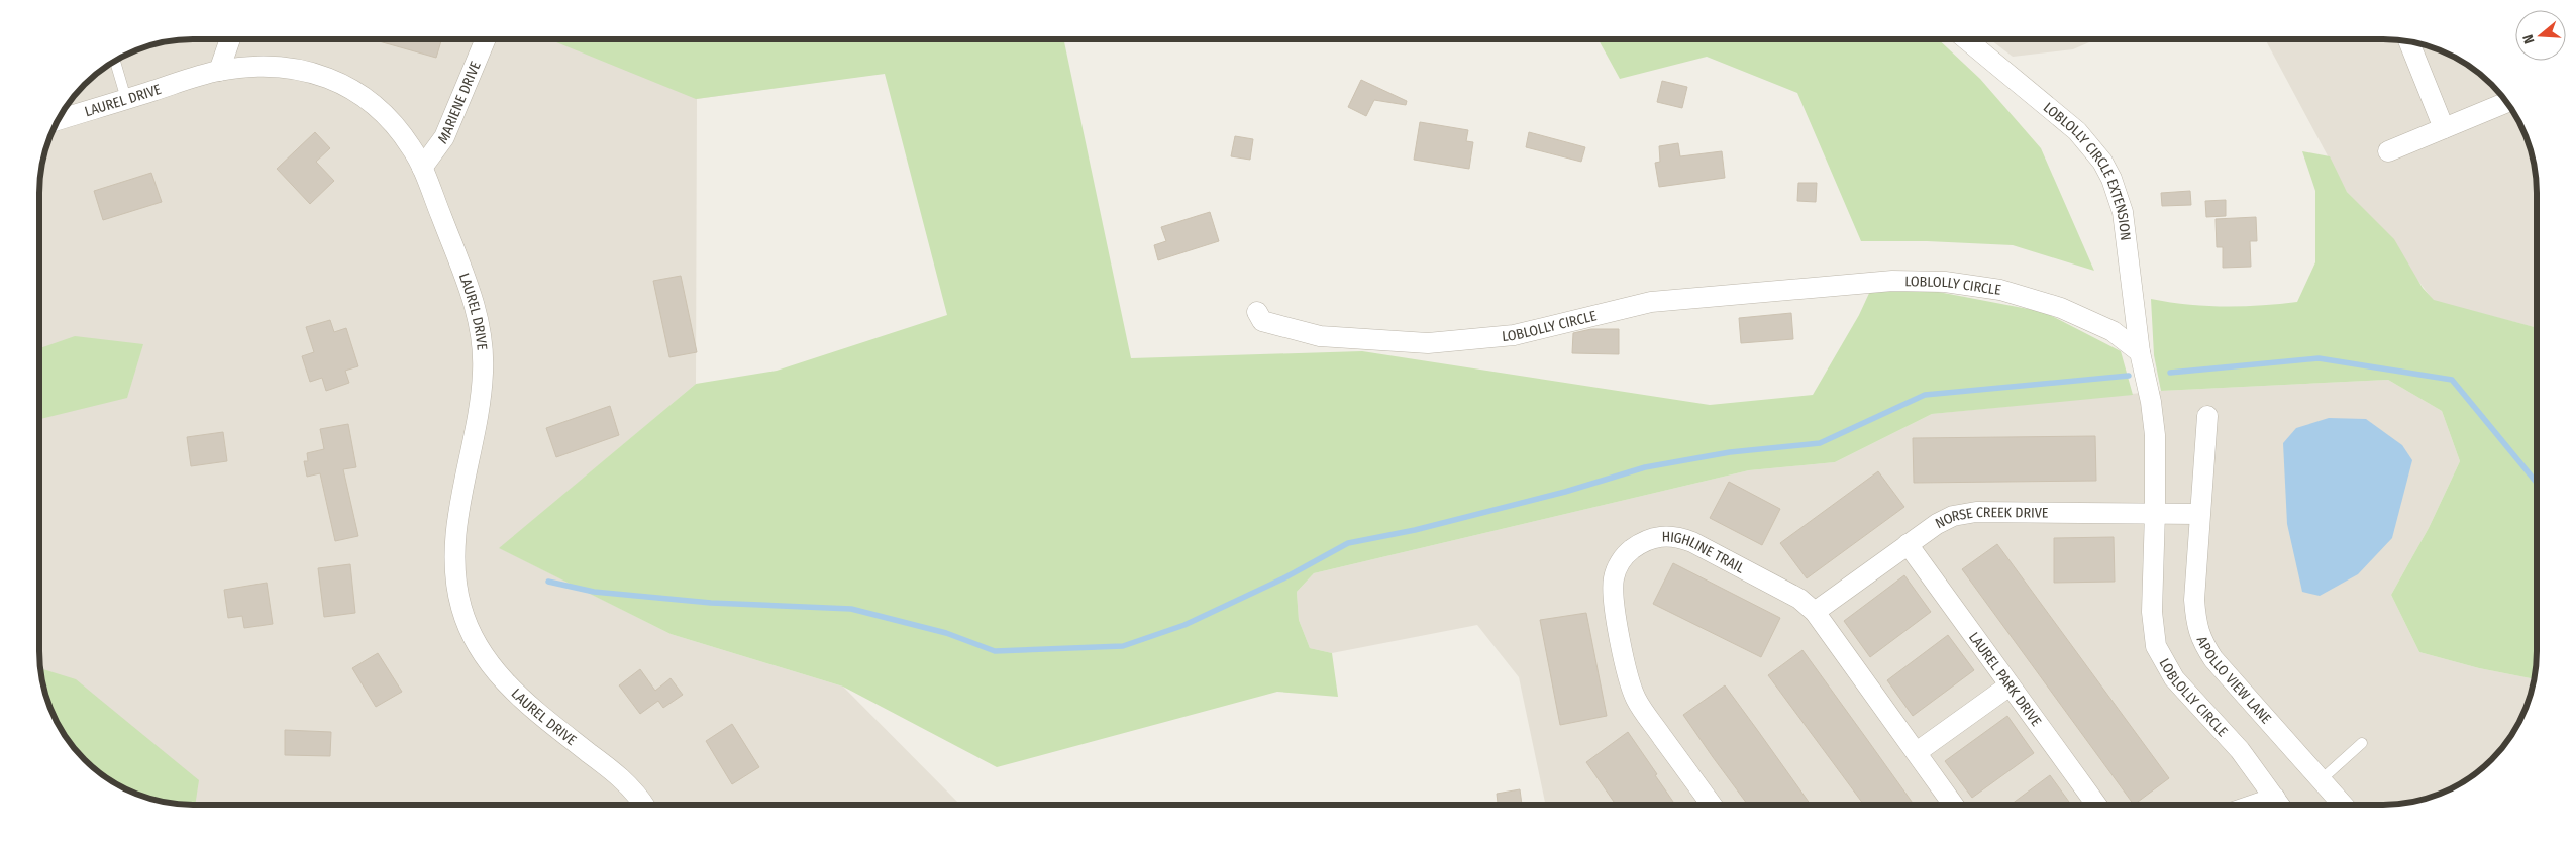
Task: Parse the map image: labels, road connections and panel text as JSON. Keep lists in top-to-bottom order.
{
  "streets": {
    "street": [
      "LAUREL DRIVE",
      "MARIENE DRIVE",
      "LOBLOLLY CIRCLE EXTENSION",
      "LOBLOLLY CIRCLE",
      "NORSE CREEK DRIVE",
      "HIGHLINE TRAIL",
      "LAUREL PARK DRIVE",
      "APOLLO VIEW LANE"
    ]
  },
  "crossings": [
    ["LAUREL DRIVE", "MARIENE DRIVE"],
    ["LOBLOLLY CIRCLE EXTENSION", "LOBLOLLY CIRCLE"],
    ["LOBLOLLY CIRCLE", "NORSE CREEK DRIVE"],
    ["NORSE CREEK DRIVE", "HIGHLINE TRAIL"],
    ["NORSE CREEK DRIVE", "LAUREL PARK DRIVE"],
    ["NORSE CREEK DRIVE", "APOLLO VIEW LANE"]
  ],
  "north": "left"
}
